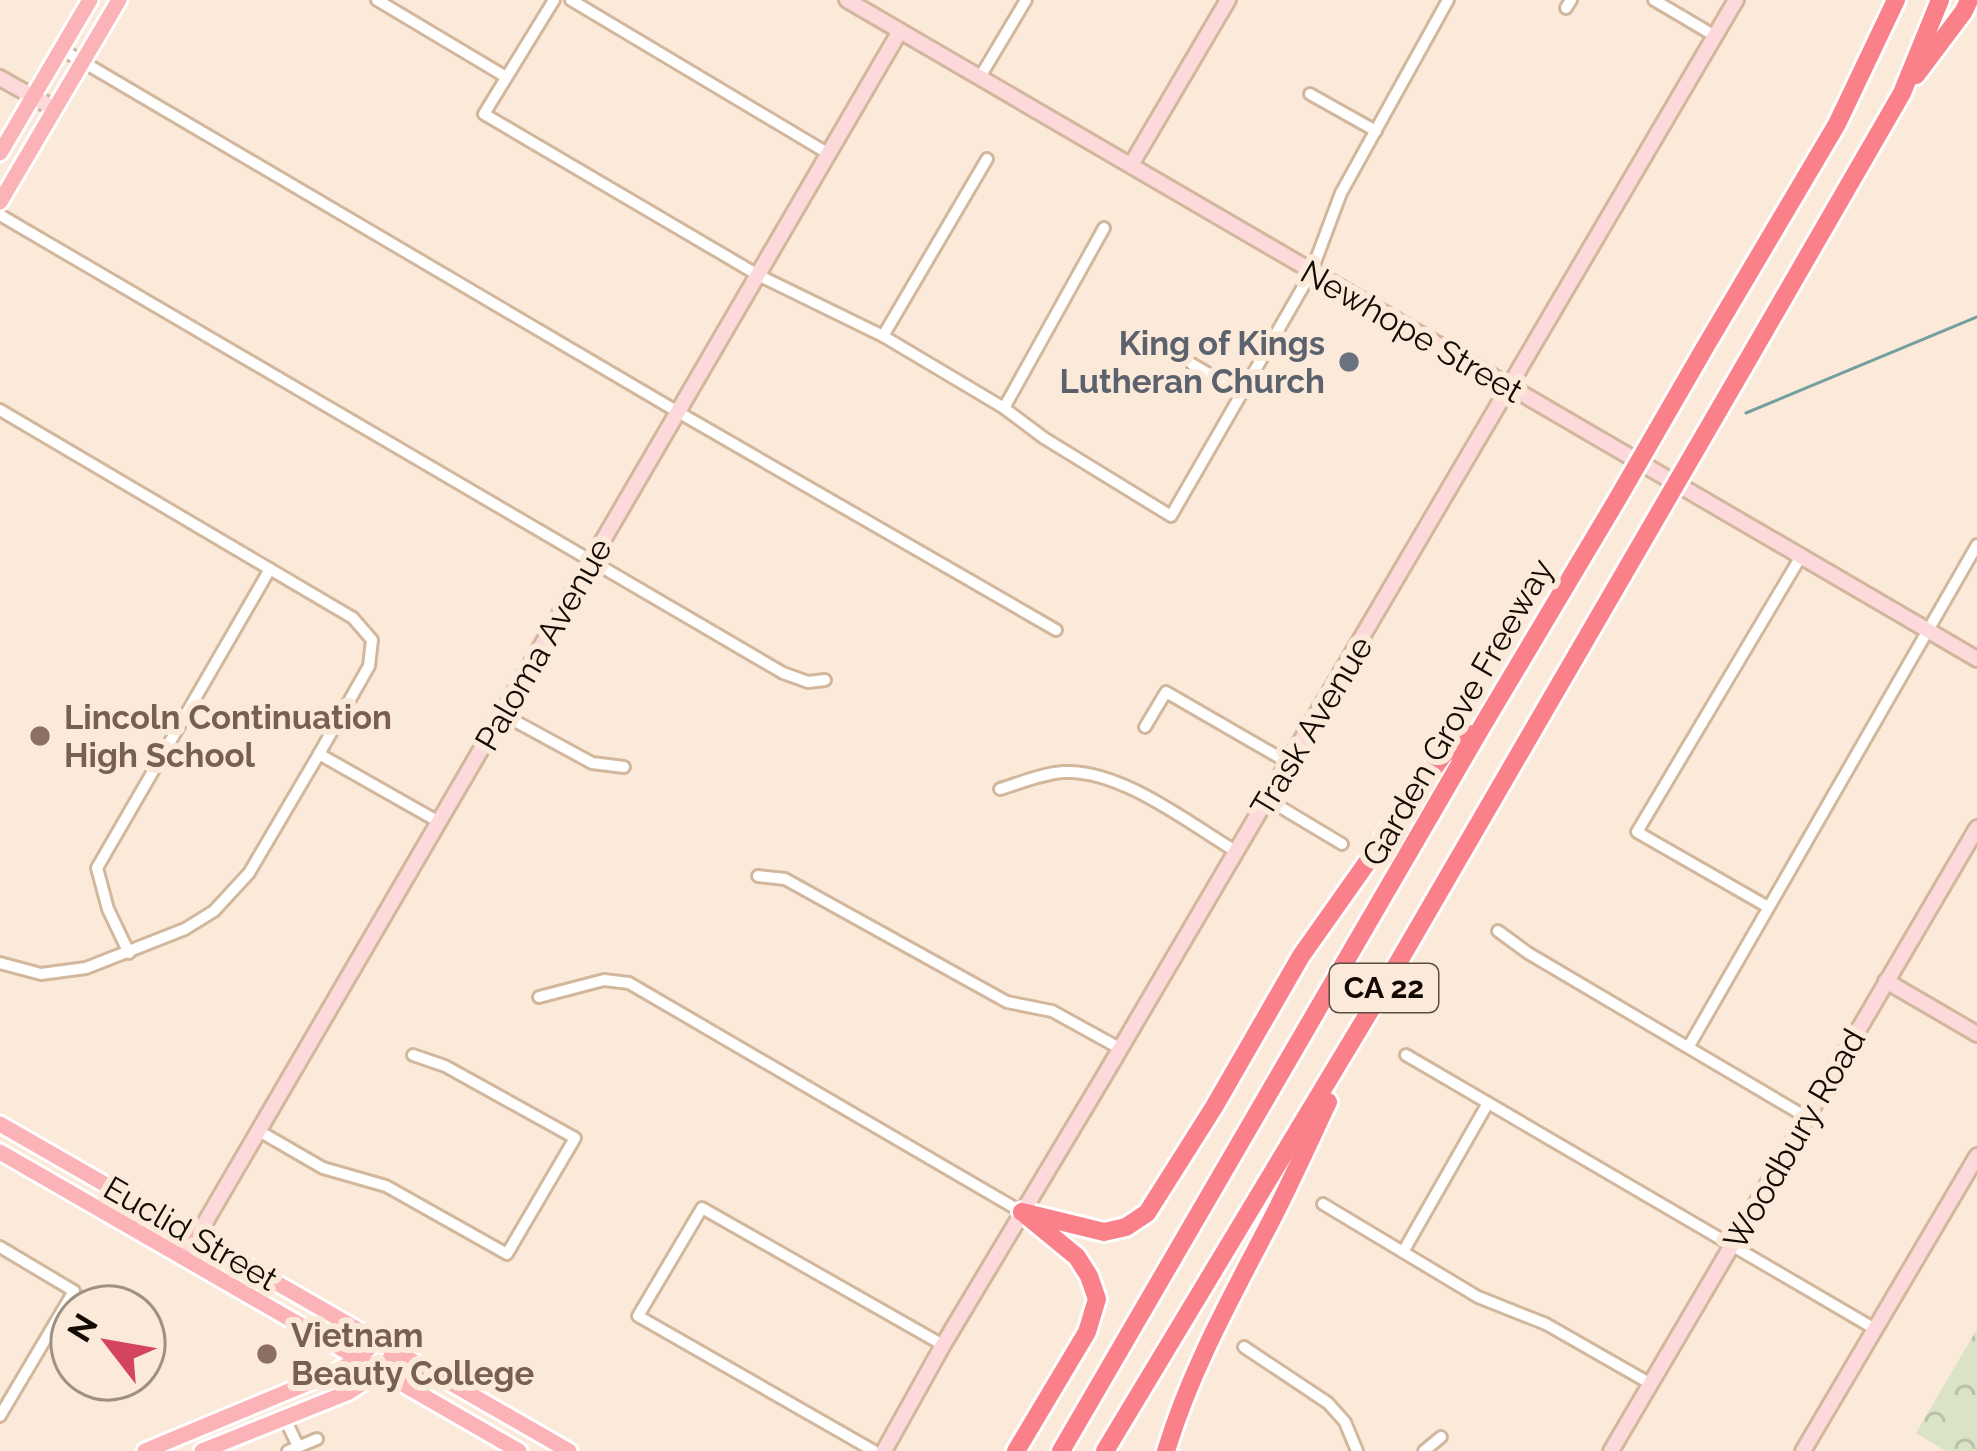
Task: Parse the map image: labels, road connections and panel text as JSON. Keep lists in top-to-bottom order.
{
  "streets": {
    "highway": ["Garden Grove Freeway", "CA 22"],
    "main road": ["Euclid Street"],
    "street": [
      "Newhope Street",
      "Paloma Avenue",
      "Trask Avenue",
      "Woodbury Road"
    ]
  },
  "crossings": [
    ["Newhope Street", "Paloma Avenue"],
    ["Newhope Street", "Trask Avenue"],
    ["Paloma Avenue", "Euclid Street"]
  ],
  "places": ["King of Kings Lutheran Church", "Lincoln Continuation High School", "Vietnam Beauty College"],
  "north": "top left"
}
